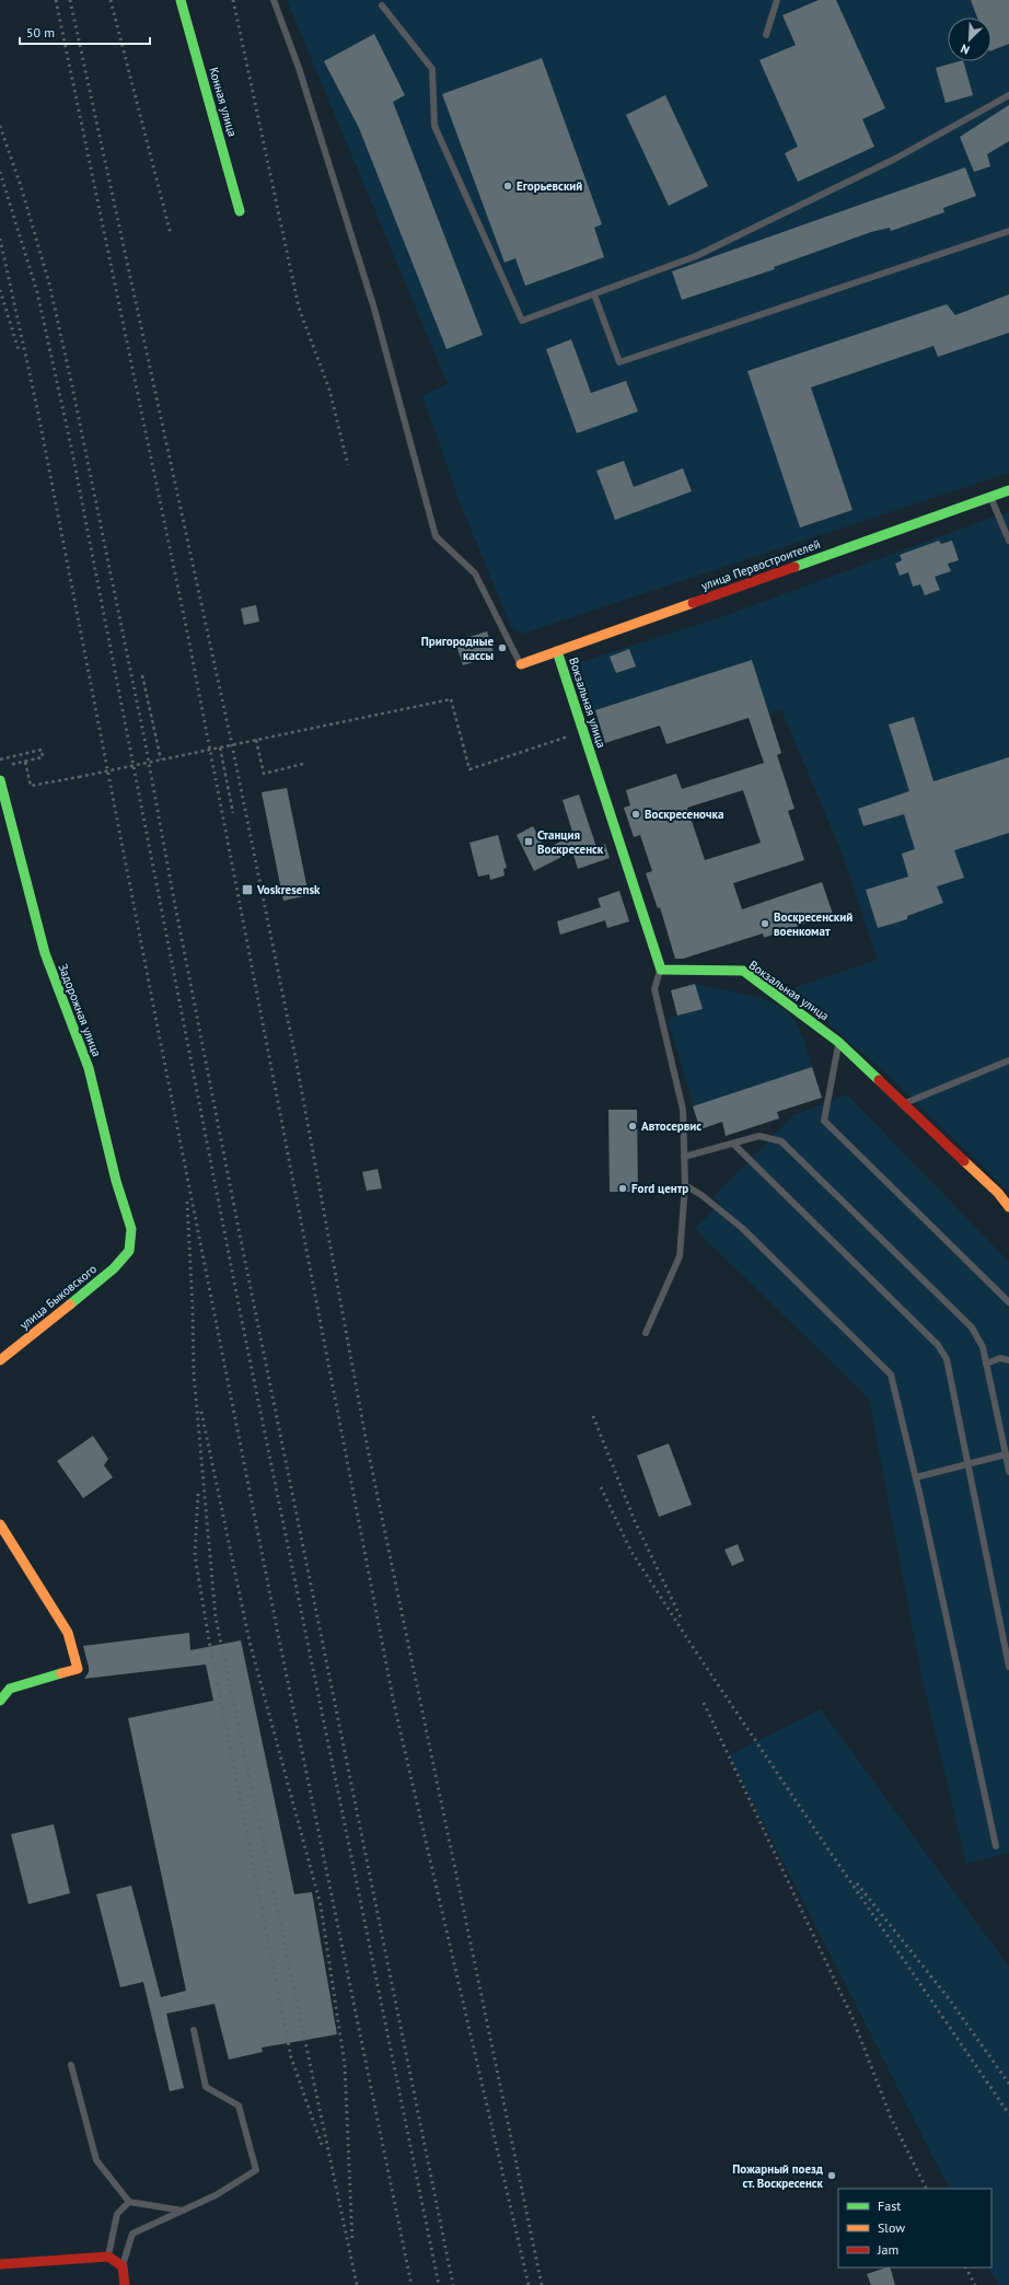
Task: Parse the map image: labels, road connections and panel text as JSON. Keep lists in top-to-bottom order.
{
  "streets": {
    "street": [
      "Конная улица",
      "улица Первостроителей",
      "Вокзальная улица",
      "Задорожная улица",
      "улица Быковского"
    ]
  },
  "crossings": [
    ["улица Первостроителей", "Вокзальная улица"],
    ["Задорожная улица", "улица Быковского"]
  ],
  "places": {
    "other": [
      "Егорьевский",
      "Пригородные кассы",
      "Воскресеночка",
      "Воскресенский военкомат",
      "Автосервис",
      "Ford центр",
      "Пожарный поезд ст. Воскресенск"
    ],
    "transit": ["Станция Воскресенск", "Voskresensk"]
  },
  "legend": ["Fast", "Slow", "Jam"],
  "scale_bar": "50 m",
  "north": "bottom left"
}
